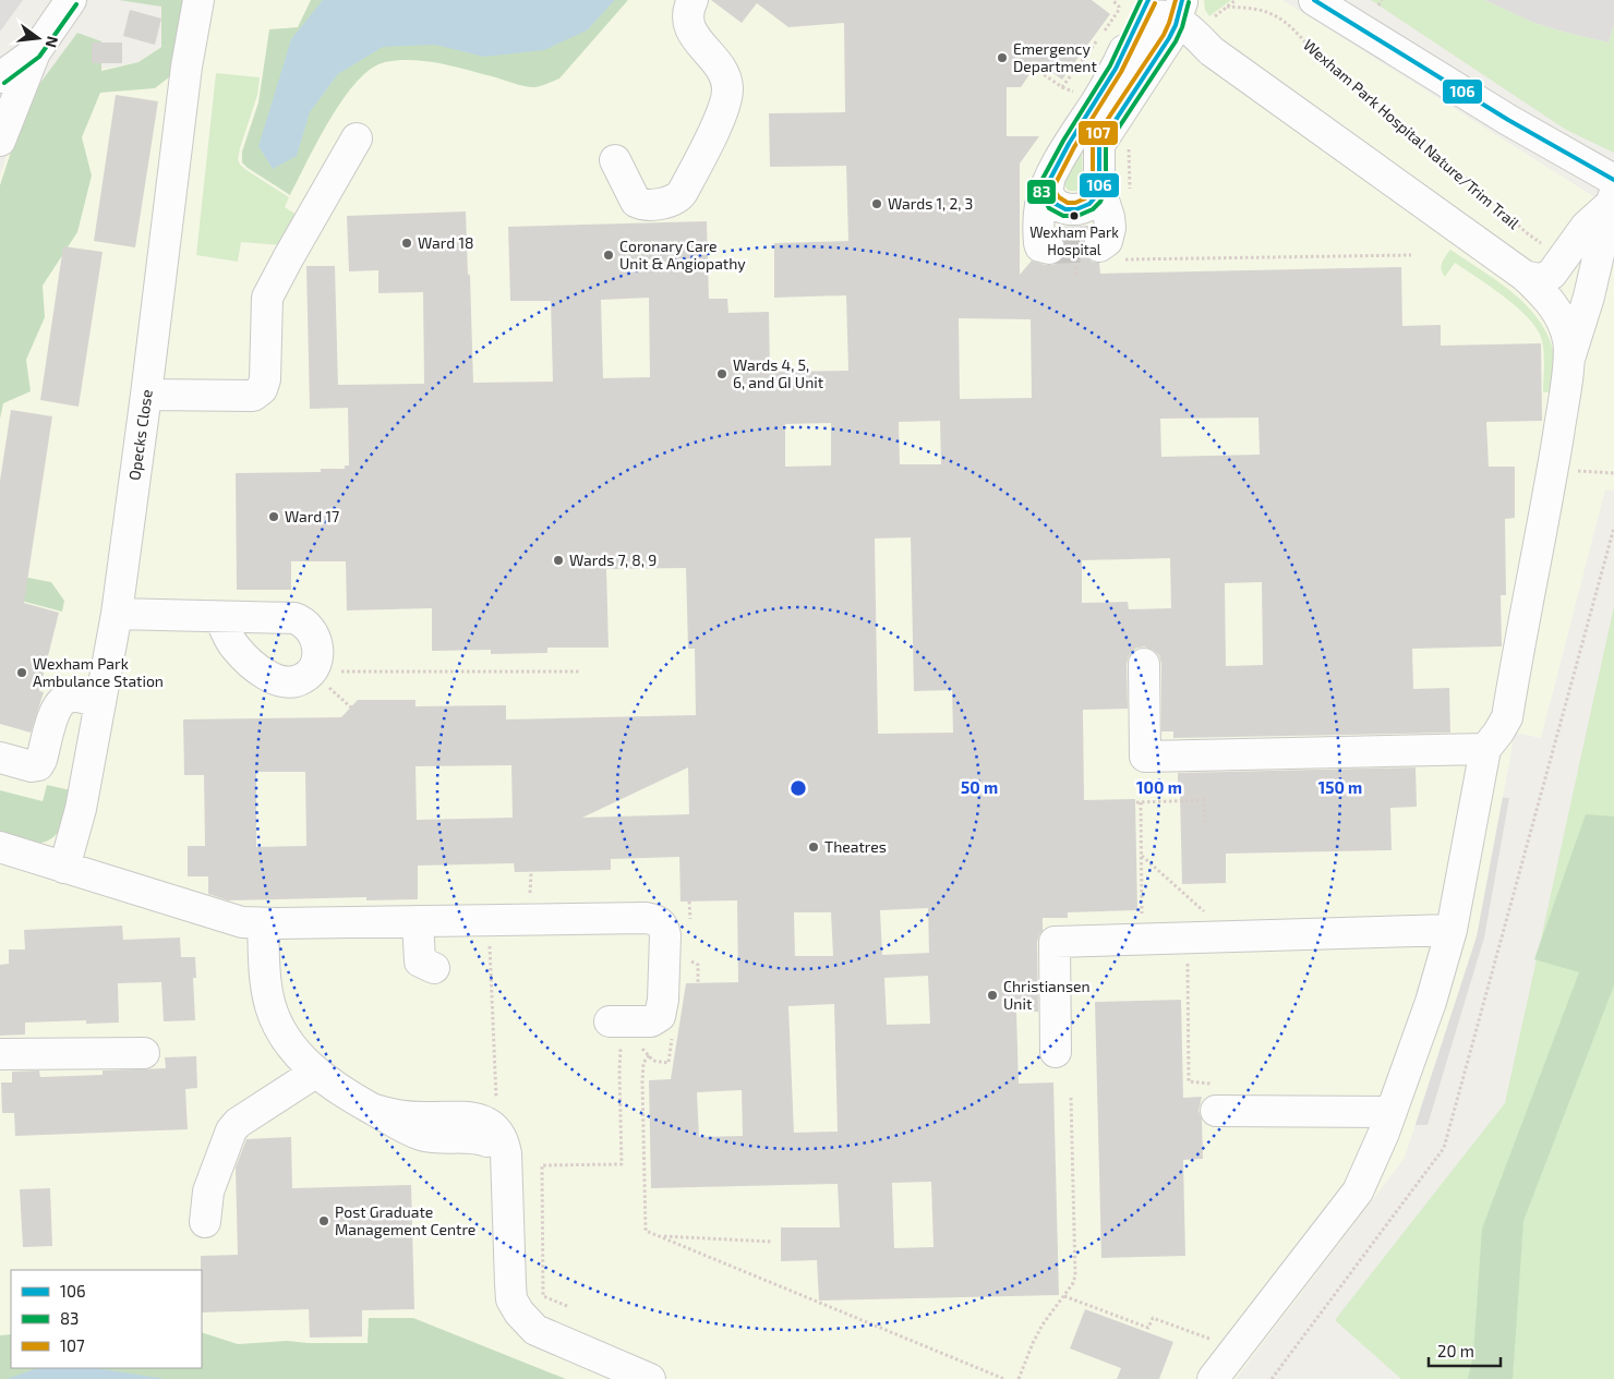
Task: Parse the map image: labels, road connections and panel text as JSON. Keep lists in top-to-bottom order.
{
  "streets": {
    "street": ["Opecks Close"],
    "path": ["Wexham Park Hospital Nature/Trim Trail"]
  },
  "places": [
    "Emergency Department",
    "Wards 1, 2, 3",
    "Wexham Park Hospital",
    "Ward 18",
    "Coronary Care Unit & Angiopathy",
    "Wards 4, 5, 6, and GI Unit",
    "Ward 17",
    "Wards 7, 8, 9",
    "Wexham Park Ambulance Station",
    "Theatres",
    "Christiansen Unit",
    "Post Graduate Management Centre"
  ],
  "lines": ["transit line 106", "transit line 83", "transit line 107"],
  "legend": ["106", "83", "107"],
  "scale_bar": "20 m",
  "north": "right",
  "rings": ["50 m", "100 m", "150 m"]
}
